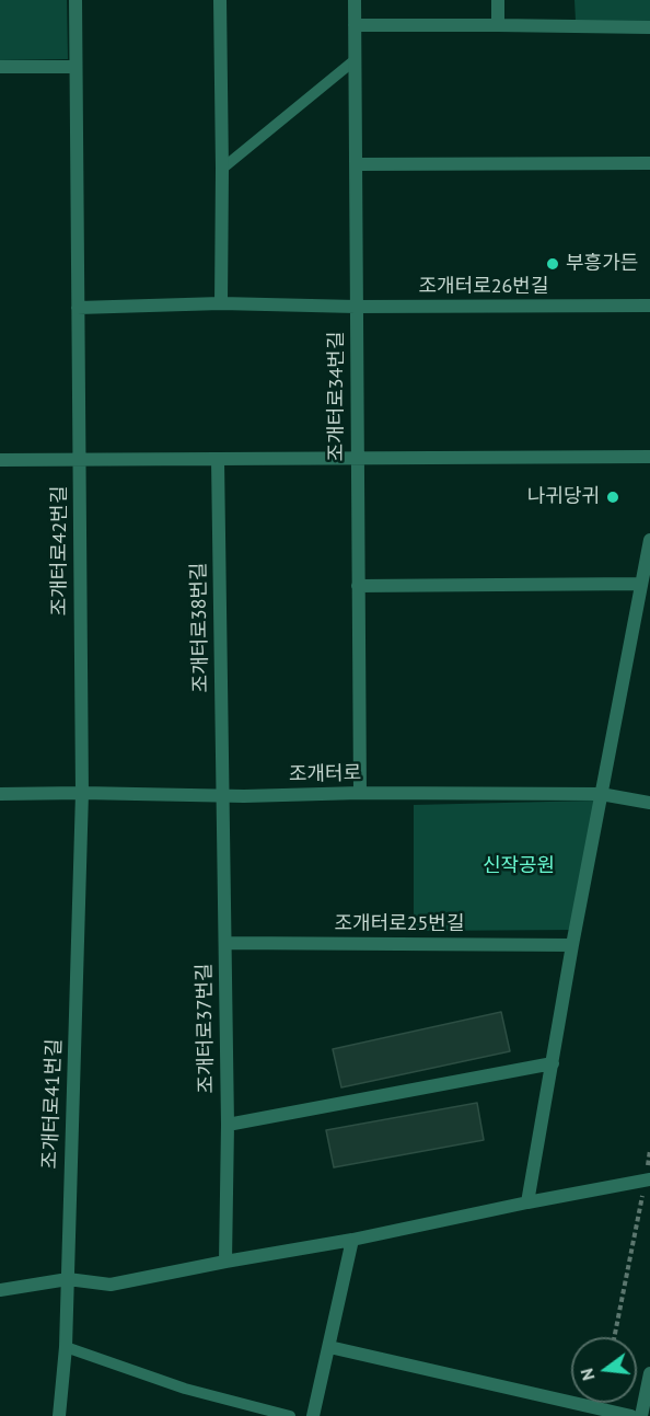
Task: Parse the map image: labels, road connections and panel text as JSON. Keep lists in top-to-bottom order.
{
  "streets": {
    "street": [
      "조개터로26번길",
      "조개터로34번길",
      "조개터로42번길",
      "조개터로38번길",
      "조개터로",
      "조개터로25번길",
      "조개터로37번길",
      "조개터로41번길"
    ]
  },
  "crossings": [
    ["조개터로26번길", "조개터로34번길"],
    ["조개터로34번길", "조개터로"],
    ["조개터로42번길", "조개터로"],
    ["조개터로42번길", "조개터로41번길"],
    ["조개터로38번길", "조개터로"],
    ["조개터로38번길", "조개터로37번길"],
    ["조개터로", "조개터로37번길"],
    ["조개터로", "조개터로41번길"],
    ["조개터로25번길", "조개터로37번길"]
  ],
  "parks": ["신작공원"],
  "places": ["부흥가든", "나귀당귀"],
  "north": "left"
}
